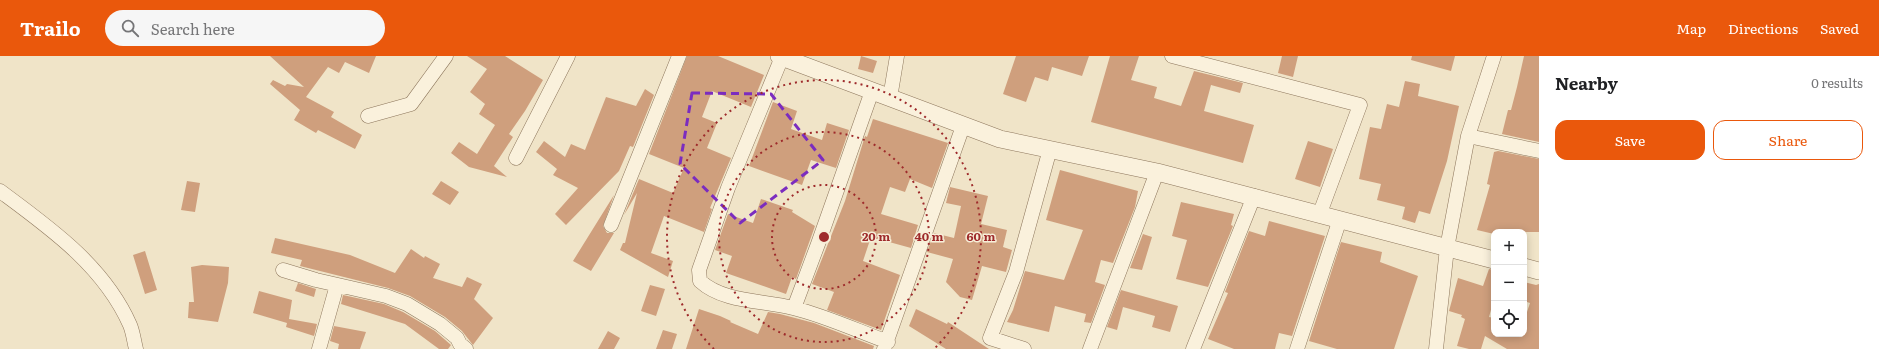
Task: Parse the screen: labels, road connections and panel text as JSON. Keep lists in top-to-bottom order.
{
  "page": {
    "header": "Trailo",
    "search": "Search here",
    "nav": ["Map", "Directions", "Saved"],
    "heading": ["Nearby", "0 results"],
    "buttons": ["Save", "Share"],
    "map_buttons": ["+", "−"]
  },
  "rings": ["20 m", "40 m", "60 m"]
}
